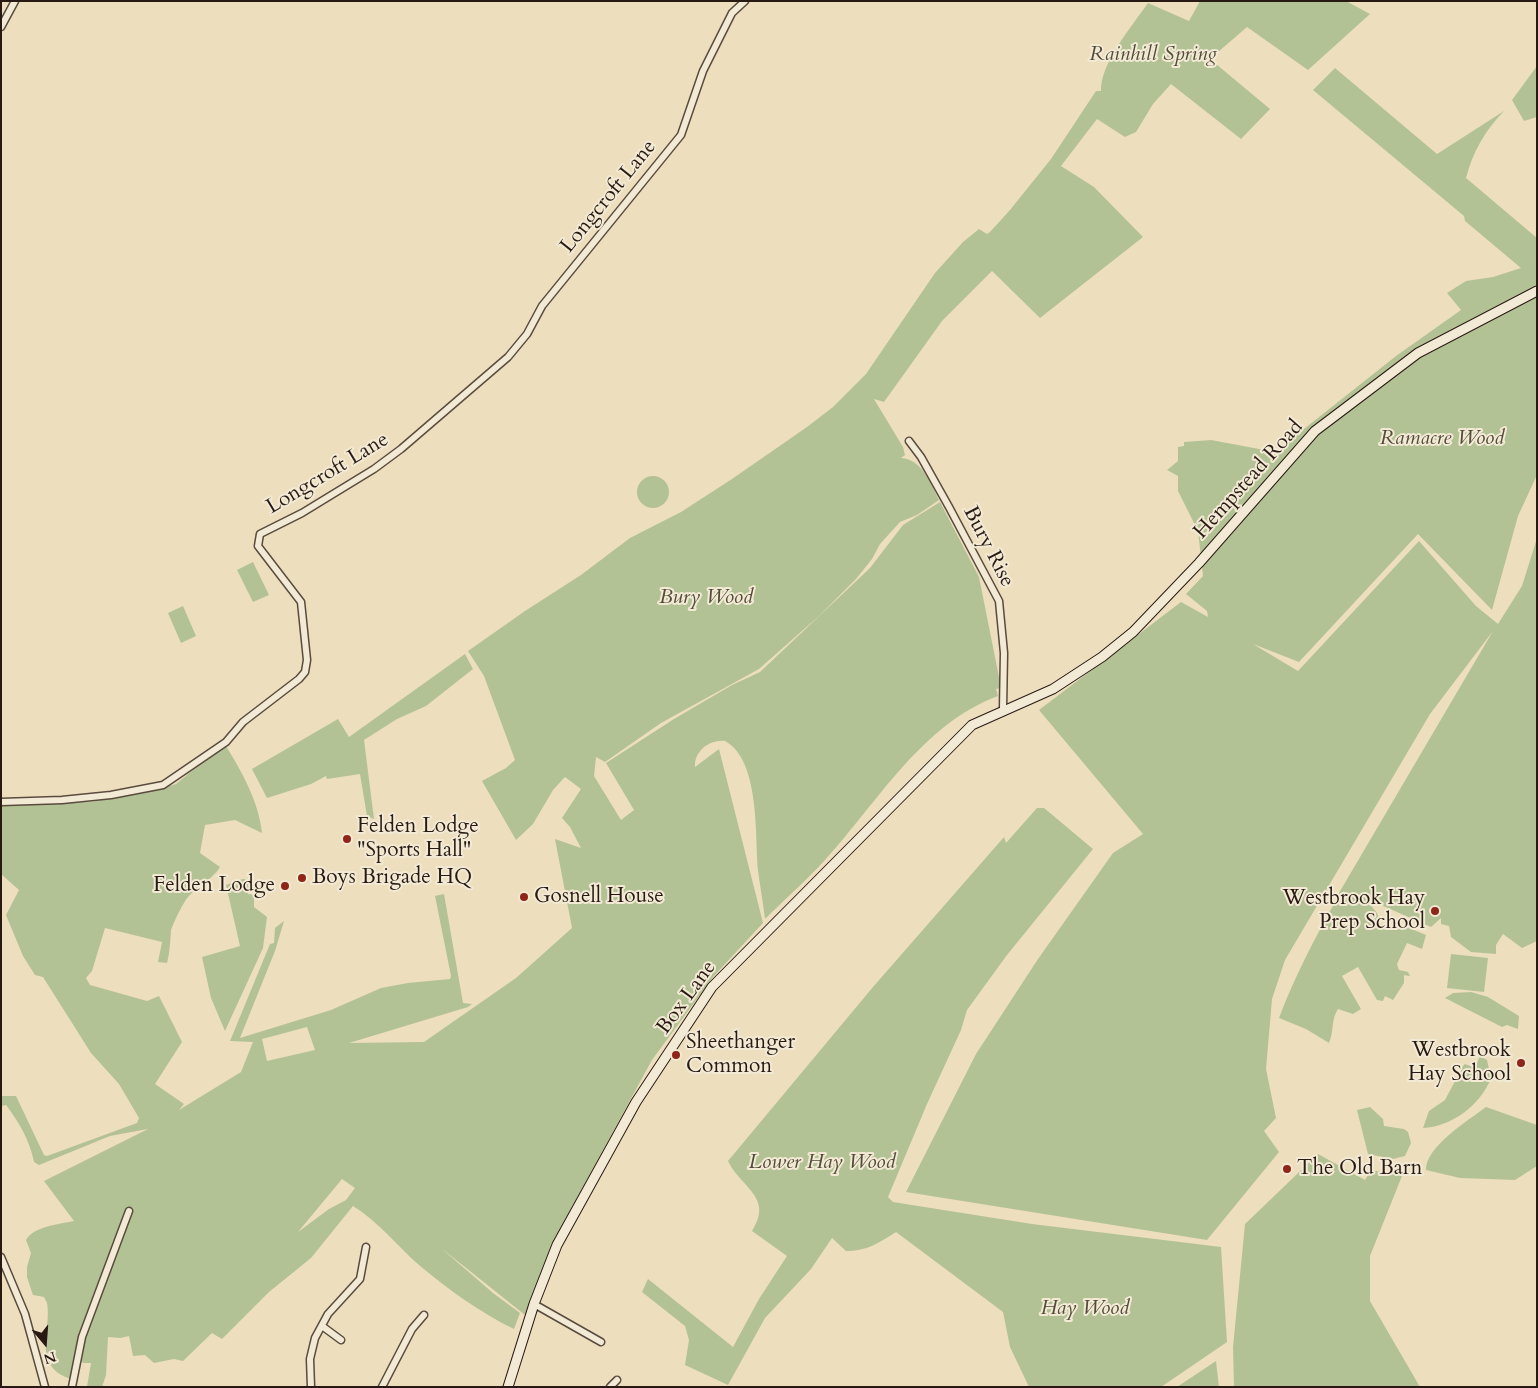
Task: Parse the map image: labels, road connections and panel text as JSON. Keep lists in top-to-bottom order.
{
  "streets": {
    "main road": ["Hempstead Road", "Box Lane"],
    "street": ["Longcroft Lane", "Bury Rise"]
  },
  "crossings": [
    ["Hempstead Road", "Bury Rise"],
    ["Hempstead Road", "Box Lane"],
    ["Bury Rise", "Box Lane"]
  ],
  "parks": [
    "Rainhill Spring",
    "Ramacre Wood",
    "Bury Wood",
    "Lower Hay Wood",
    "Hay Wood"
  ],
  "places": [
    "Felden Lodge \"Sports Hall\"",
    "Boys Brigade HQ",
    "Felden Lodge",
    "Gosnell House",
    "Westbrook Hay Prep School",
    "Sheethanger Common",
    "Westbrook Hay School",
    "The Old Barn"
  ],
  "north": "bottom"
}
